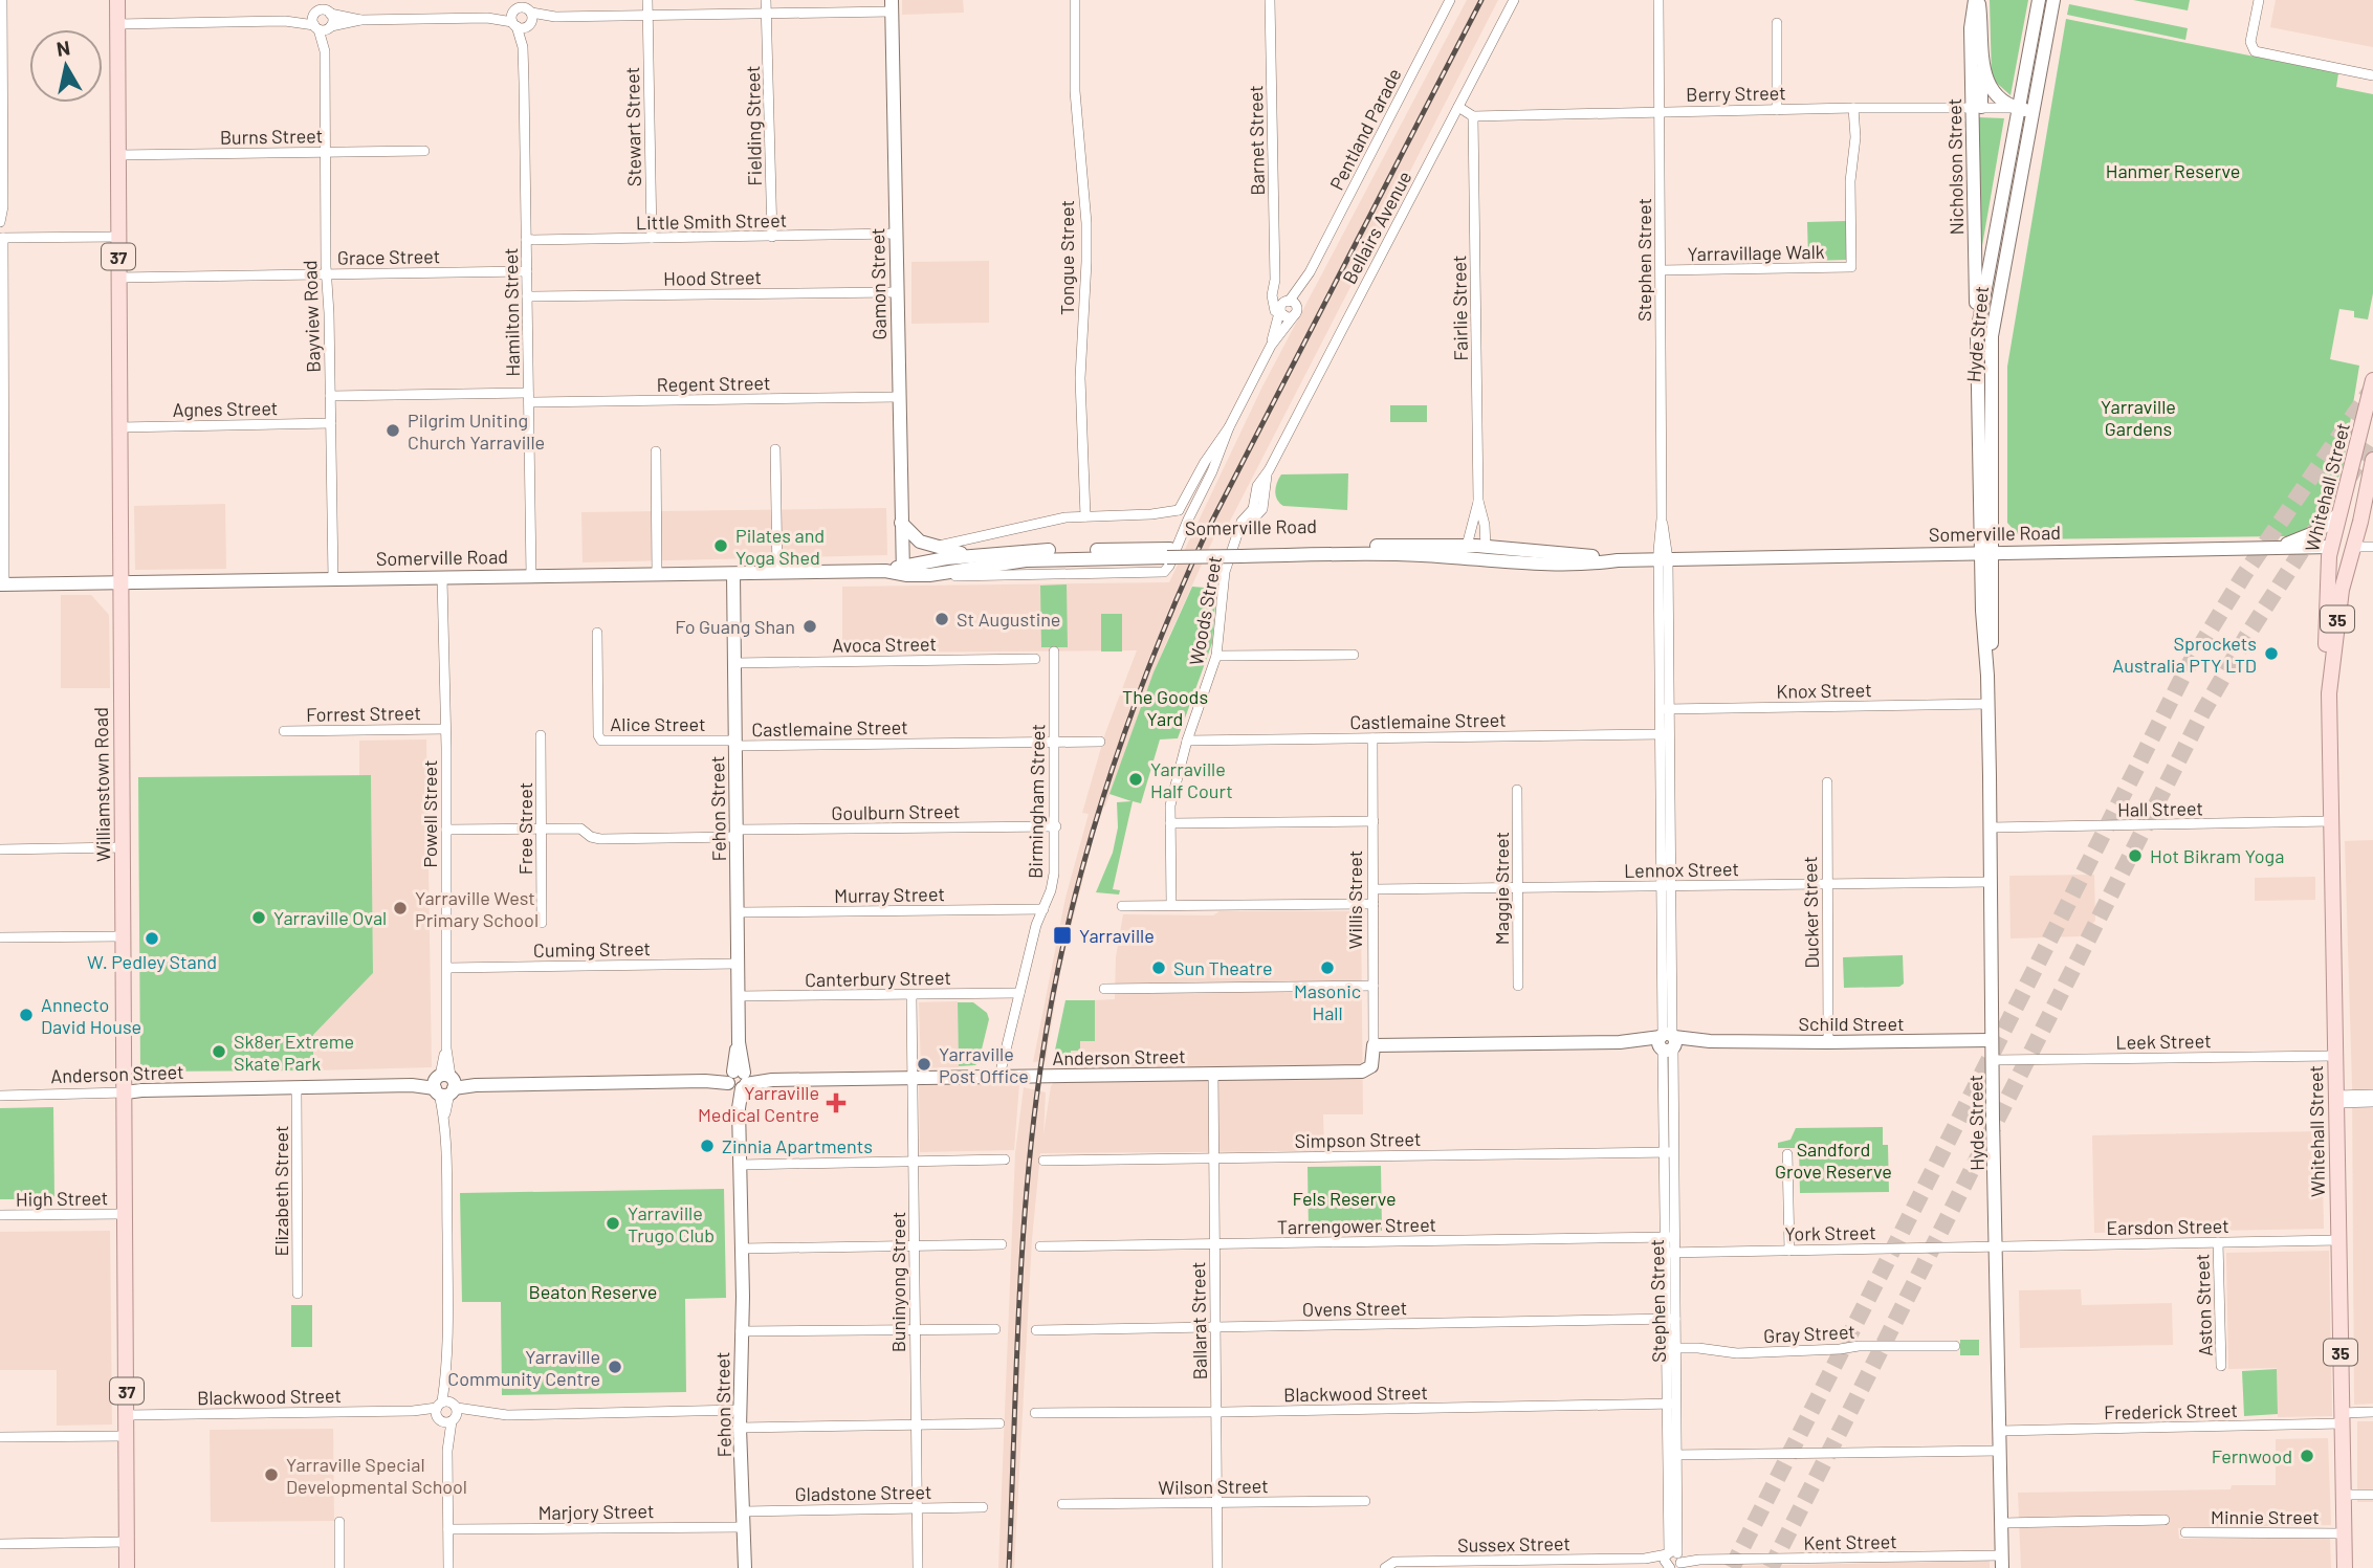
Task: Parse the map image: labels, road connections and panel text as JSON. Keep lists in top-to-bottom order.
{
  "streets": {
    "main road": [
      "37",
      "Whitehall Street",
      "Somerville Road",
      "35",
      "Williamstown Road"
    ],
    "street": [
      "Berry Street",
      "Fielding Street",
      "Stewart Street",
      "Pentland Parade",
      "Burns Street",
      "Barnet Street",
      "Nicholson Street",
      "Little Smith Street",
      "Bellairs Avenue",
      "Yarravillage Walk",
      "Grace Street",
      "Tongue Street",
      "Stephen Street",
      "Hood Street",
      "Gamon Street",
      "Fairlie Street",
      "Hamilton Street",
      "Bayview Road",
      "Hyde Street",
      "Regent Street",
      "Agnes Street",
      "Woods Street",
      "Avoca Street",
      "Knox Street",
      "Forrest Street",
      "Castlemaine Street",
      "Alice Street",
      "Birmingham Street",
      "Fehon Street",
      "Hall Street",
      "Goulburn Street",
      "Powell Street",
      "Free Street",
      "Lennox Street",
      "Maggie Street",
      "Murray Street",
      "Willis Street",
      "Ducker Street",
      "Cuming Street",
      "Canterbury Street",
      "Schild Street",
      "Leek Street",
      "Anderson Street",
      "Simpson Street",
      "Elizabeth Street",
      "High Street",
      "Tarrengower Street",
      "Earsdon Street",
      "York Street",
      "Buninyong Street",
      "Aston Street",
      "Ovens Street",
      "Ballarat Street",
      "Gray Street",
      "Blackwood Street",
      "Frederick Street",
      "Wilson Street",
      "Gladstone Street",
      "Marjory Street",
      "Minnie Street",
      "Kent Street",
      "Sussex Street"
    ]
  },
  "crossings": [
    ["Berry Street", "Nicholson Street"],
    ["Berry Street", "Yarravillage Walk"],
    ["Berry Street", "Stephen Street"],
    ["Berry Street", "Fairlie Street"],
    ["Berry Street", "Hyde Street"],
    ["Fielding Street", "Little Smith Street"],
    ["Stewart Street", "Little Smith Street"],
    ["Pentland Parade", "Barnet Street"],
    ["Pentland Parade", "Somerville Road"],
    ["Burns Street", "Bayview Road"],
    ["Burns Street", "Williamstown Road"],
    ["Nicholson Street", "Hyde Street"],
    ["Little Smith Street", "Gamon Street"],
    ["Little Smith Street", "Hamilton Street"],
    ["Bellairs Avenue", "Woods Street"],
    ["Yarravillage Walk", "Stephen Street"],
    ["Grace Street", "Hamilton Street"],
    ["Grace Street", "Bayview Road"],
    ["Grace Street", "Williamstown Road"],
    ["Tongue Street", "Somerville Road"],
    ["Stephen Street", "Somerville Road"],
    ["Stephen Street", "Knox Street"],
    ["Stephen Street", "Castlemaine Street"],
    ["Stephen Street", "Lennox Street"],
    ["Stephen Street", "Schild Street"],
    ["Stephen Street", "Simpson Street"],
    ["Stephen Street", "Tarrengower Street"],
    ["Stephen Street", "York Street"],
    ["Stephen Street", "Ovens Street"],
    ["Stephen Street", "Gray Street"],
    ["Stephen Street", "Blackwood Street"],
    ["Stephen Street", "Kent Street"],
    ["Stephen Street", "Sussex Street"],
    ["Hood Street", "Gamon Street"],
    ["Hood Street", "Hamilton Street"],
    ["Gamon Street", "Regent Street"],
    ["Gamon Street", "Somerville Road"],
    ["Fairlie Street", "Somerville Road"],
    ["Hamilton Street", "Regent Street"],
    ["Hamilton Street", "Somerville Road"],
    ["Bayview Road", "Regent Street"],
    ["Bayview Road", "Agnes Street"],
    ["Bayview Road", "Somerville Road"],
    ["Hyde Street", "Somerville Road"],
    ["Hyde Street", "Knox Street"],
    ["Hyde Street", "Hall Street"],
    ["Hyde Street", "Lennox Street"],
    ["Hyde Street", "Schild Street"],
    ["Hyde Street", "Leek Street"],
    ["Hyde Street", "Earsdon Street"],
    ["Hyde Street", "York Street"],
    ["Hyde Street", "Frederick Street"],
    ["Hyde Street", "Kent Street"],
    ["Agnes Street", "Williamstown Road"],
    ["Whitehall Street", "Somerville Road"],
    ["Whitehall Street", "Hall Street"],
    ["Whitehall Street", "Leek Street"],
    ["Whitehall Street", "Earsdon Street"],
    ["Whitehall Street", "Frederick Street"],
    ["Whitehall Street", "Minnie Street"],
    ["Somerville Road", "Woods Street"],
    ["Somerville Road", "Williamstown Road"],
    ["Somerville Road", "Fehon Street"],
    ["Somerville Road", "Powell Street"],
    ["Woods Street", "Castlemaine Street"],
    ["Avoca Street", "Fehon Street"],
    ["Forrest Street", "Powell Street"],
    ["Castlemaine Street", "Alice Street"],
    ["Castlemaine Street", "Birmingham Street"],
    ["Castlemaine Street", "Fehon Street"],
    ["Castlemaine Street", "Willis Street"],
    ["Alice Street", "Fehon Street"],
    ["Williamstown Road", "Anderson Street"],
    ["Williamstown Road", "High Street"],
    ["Williamstown Road", "Blackwood Street"],
    ["Birmingham Street", "Goulburn Street"],
    ["Birmingham Street", "Murray Street"],
    ["Birmingham Street", "Canterbury Street"],
    ["Birmingham Street", "Anderson Street"],
    ["Fehon Street", "Goulburn Street"],
    ["Fehon Street", "Murray Street"],
    ["Fehon Street", "Cuming Street"],
    ["Fehon Street", "Canterbury Street"],
    ["Fehon Street", "Anderson Street"],
    ["Fehon Street", "Blackwood Street"],
    ["Fehon Street", "Gladstone Street"],
    ["Fehon Street", "Marjory Street"],
    ["Goulburn Street", "Powell Street"],
    ["Goulburn Street", "Free Street"],
    ["Powell Street", "Cuming Street"],
    ["Powell Street", "Anderson Street"],
    ["Powell Street", "Blackwood Street"],
    ["Powell Street", "Marjory Street"],
    ["Lennox Street", "Maggie Street"],
    ["Lennox Street", "Willis Street"],
    ["Lennox Street", "Ducker Street"],
    ["Willis Street", "Schild Street"],
    ["Willis Street", "Anderson Street"],
    ["Ducker Street", "Schild Street"],
    ["Canterbury Street", "Buninyong Street"],
    ["Anderson Street", "Elizabeth Street"],
    ["Anderson Street", "Buninyong Street"],
    ["Anderson Street", "Ballarat Street"],
    ["Simpson Street", "Ballarat Street"],
    ["Tarrengower Street", "Ballarat Street"],
    ["Earsdon Street", "York Street"],
    ["Earsdon Street", "Aston Street"],
    ["Buninyong Street", "Gladstone Street"],
    ["Ovens Street", "Ballarat Street"],
    ["Ballarat Street", "Blackwood Street"],
    ["Ballarat Street", "Wilson Street"],
    ["Kent Street", "Sussex Street"]
  ],
  "parks": [
    "Hanmer Reserve",
    "Yarraville Gardens",
    "The Goods Yard",
    "Sandford Grove Reserve",
    "Fels Reserve",
    "Beaton Reserve"
  ],
  "places": {
    "other": [
      "Pilgrim Uniting Church Yarraville",
      "Pilates and Yoga Shed",
      "St Augustine",
      "Fo Guang Shan",
      "Sprockets Australia PTY LTD",
      "Yarraville Half Court",
      "Hot Bikram Yoga",
      "Yarraville West Primary School",
      "Yarraville Oval",
      "W. Pedley Stand",
      "Sun Theatre",
      "Masonic Hall",
      "Annecto David House",
      "Sk8er Extreme Skate Park",
      "Yarraville Post Office",
      "Zinnia Apartments",
      "Yarraville Trugo Club",
      "Yarraville Community Centre",
      "Fernwood",
      "Yarraville Special Developmental School"
    ],
    "transit": ["Yarraville"],
    "health": ["Yarraville Medical Centre"]
  },
  "north": "top"
}
